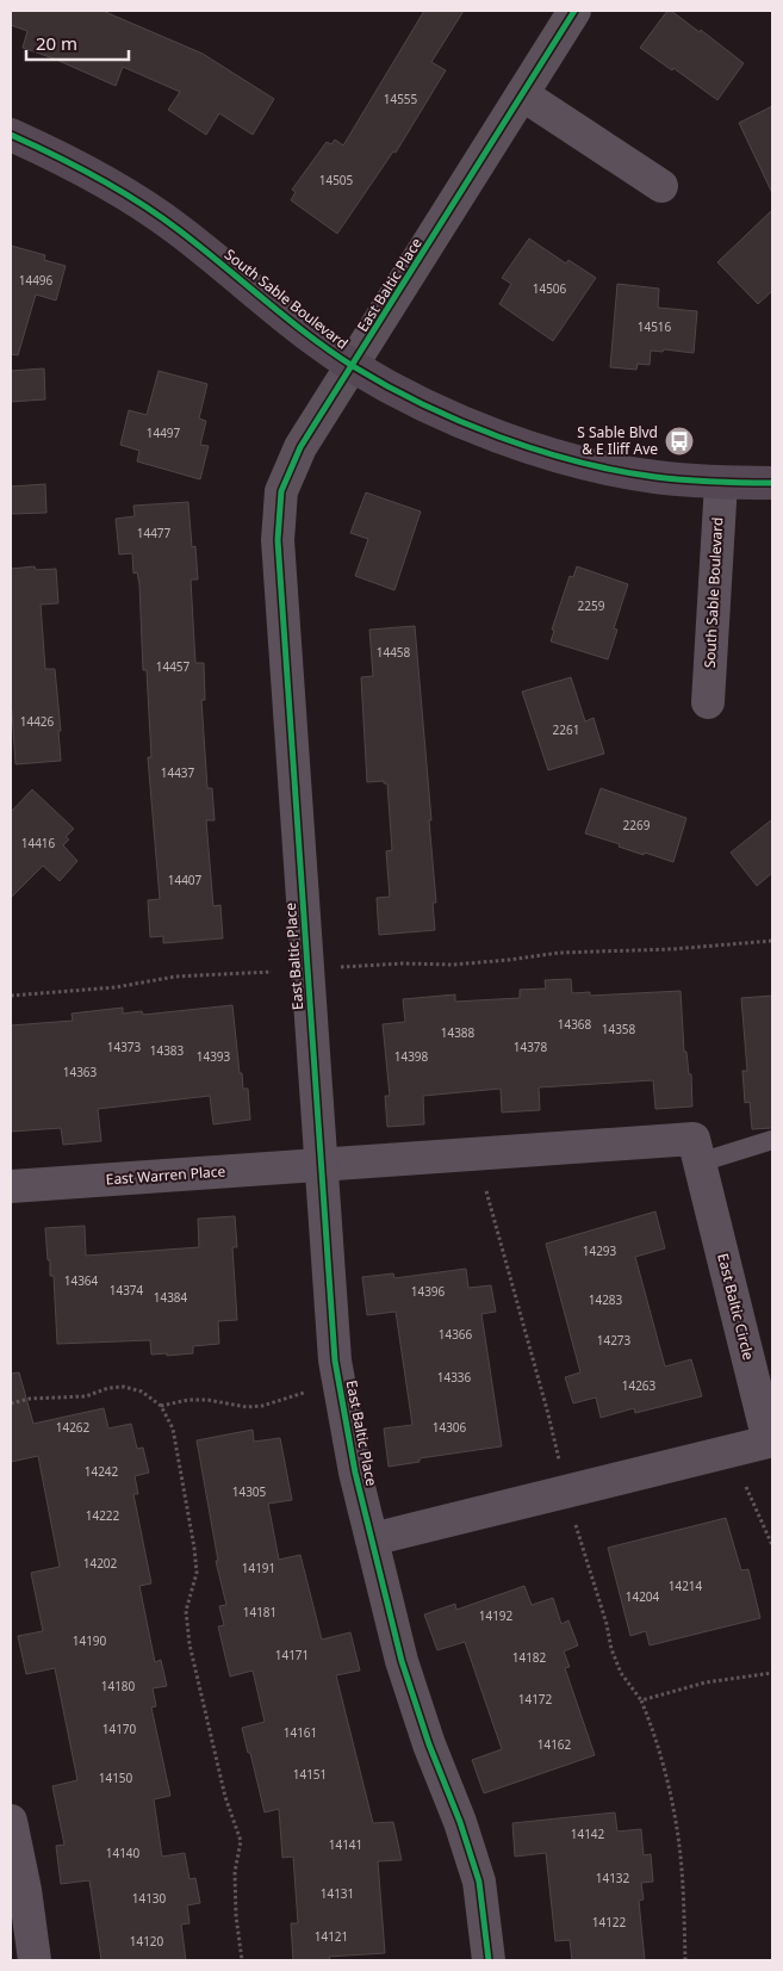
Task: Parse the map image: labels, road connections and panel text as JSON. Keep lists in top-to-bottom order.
{
  "streets": {
    "street": [
      "East Baltic Place",
      "South Sable Boulevard",
      "East Warren Place",
      "East Baltic Circle"
    ]
  },
  "crossings": [
    ["East Baltic Place", "South Sable Boulevard"],
    ["East Baltic Place", "East Warren Place"],
    ["East Baltic Place", "East Baltic Circle"],
    ["East Warren Place", "East Baltic Circle"]
  ],
  "places": {
    "bus stop": ["S Sable Blvd & E Iliff Ave"]
  },
  "house_numbers": [
    "14555",
    "14505",
    "14496",
    "14506",
    "14516",
    "14497",
    "14477",
    "2259",
    "14458",
    "14457",
    "14426",
    "2261",
    "14437",
    "2269",
    "14416",
    "14407",
    "14368",
    "14358",
    "14388",
    "14373",
    "14378",
    "14383",
    "14393",
    "14398",
    "14363",
    "14293",
    "14364",
    "14374",
    "14396",
    "14384",
    "14283",
    "14366",
    "14273",
    "14336",
    "14263",
    "14262",
    "14306",
    "14242",
    "14305",
    "14222",
    "14202",
    "14191",
    "14214",
    "14204",
    "14181",
    "14192",
    "14190",
    "14171",
    "14182",
    "14180",
    "14172",
    "14170",
    "14161",
    "14162",
    "14151",
    "14150",
    "14142",
    "14141",
    "14140",
    "14132",
    "14131",
    "14130",
    "14122",
    "14121",
    "14120"
  ],
  "scale_bar": "20 m"
}
